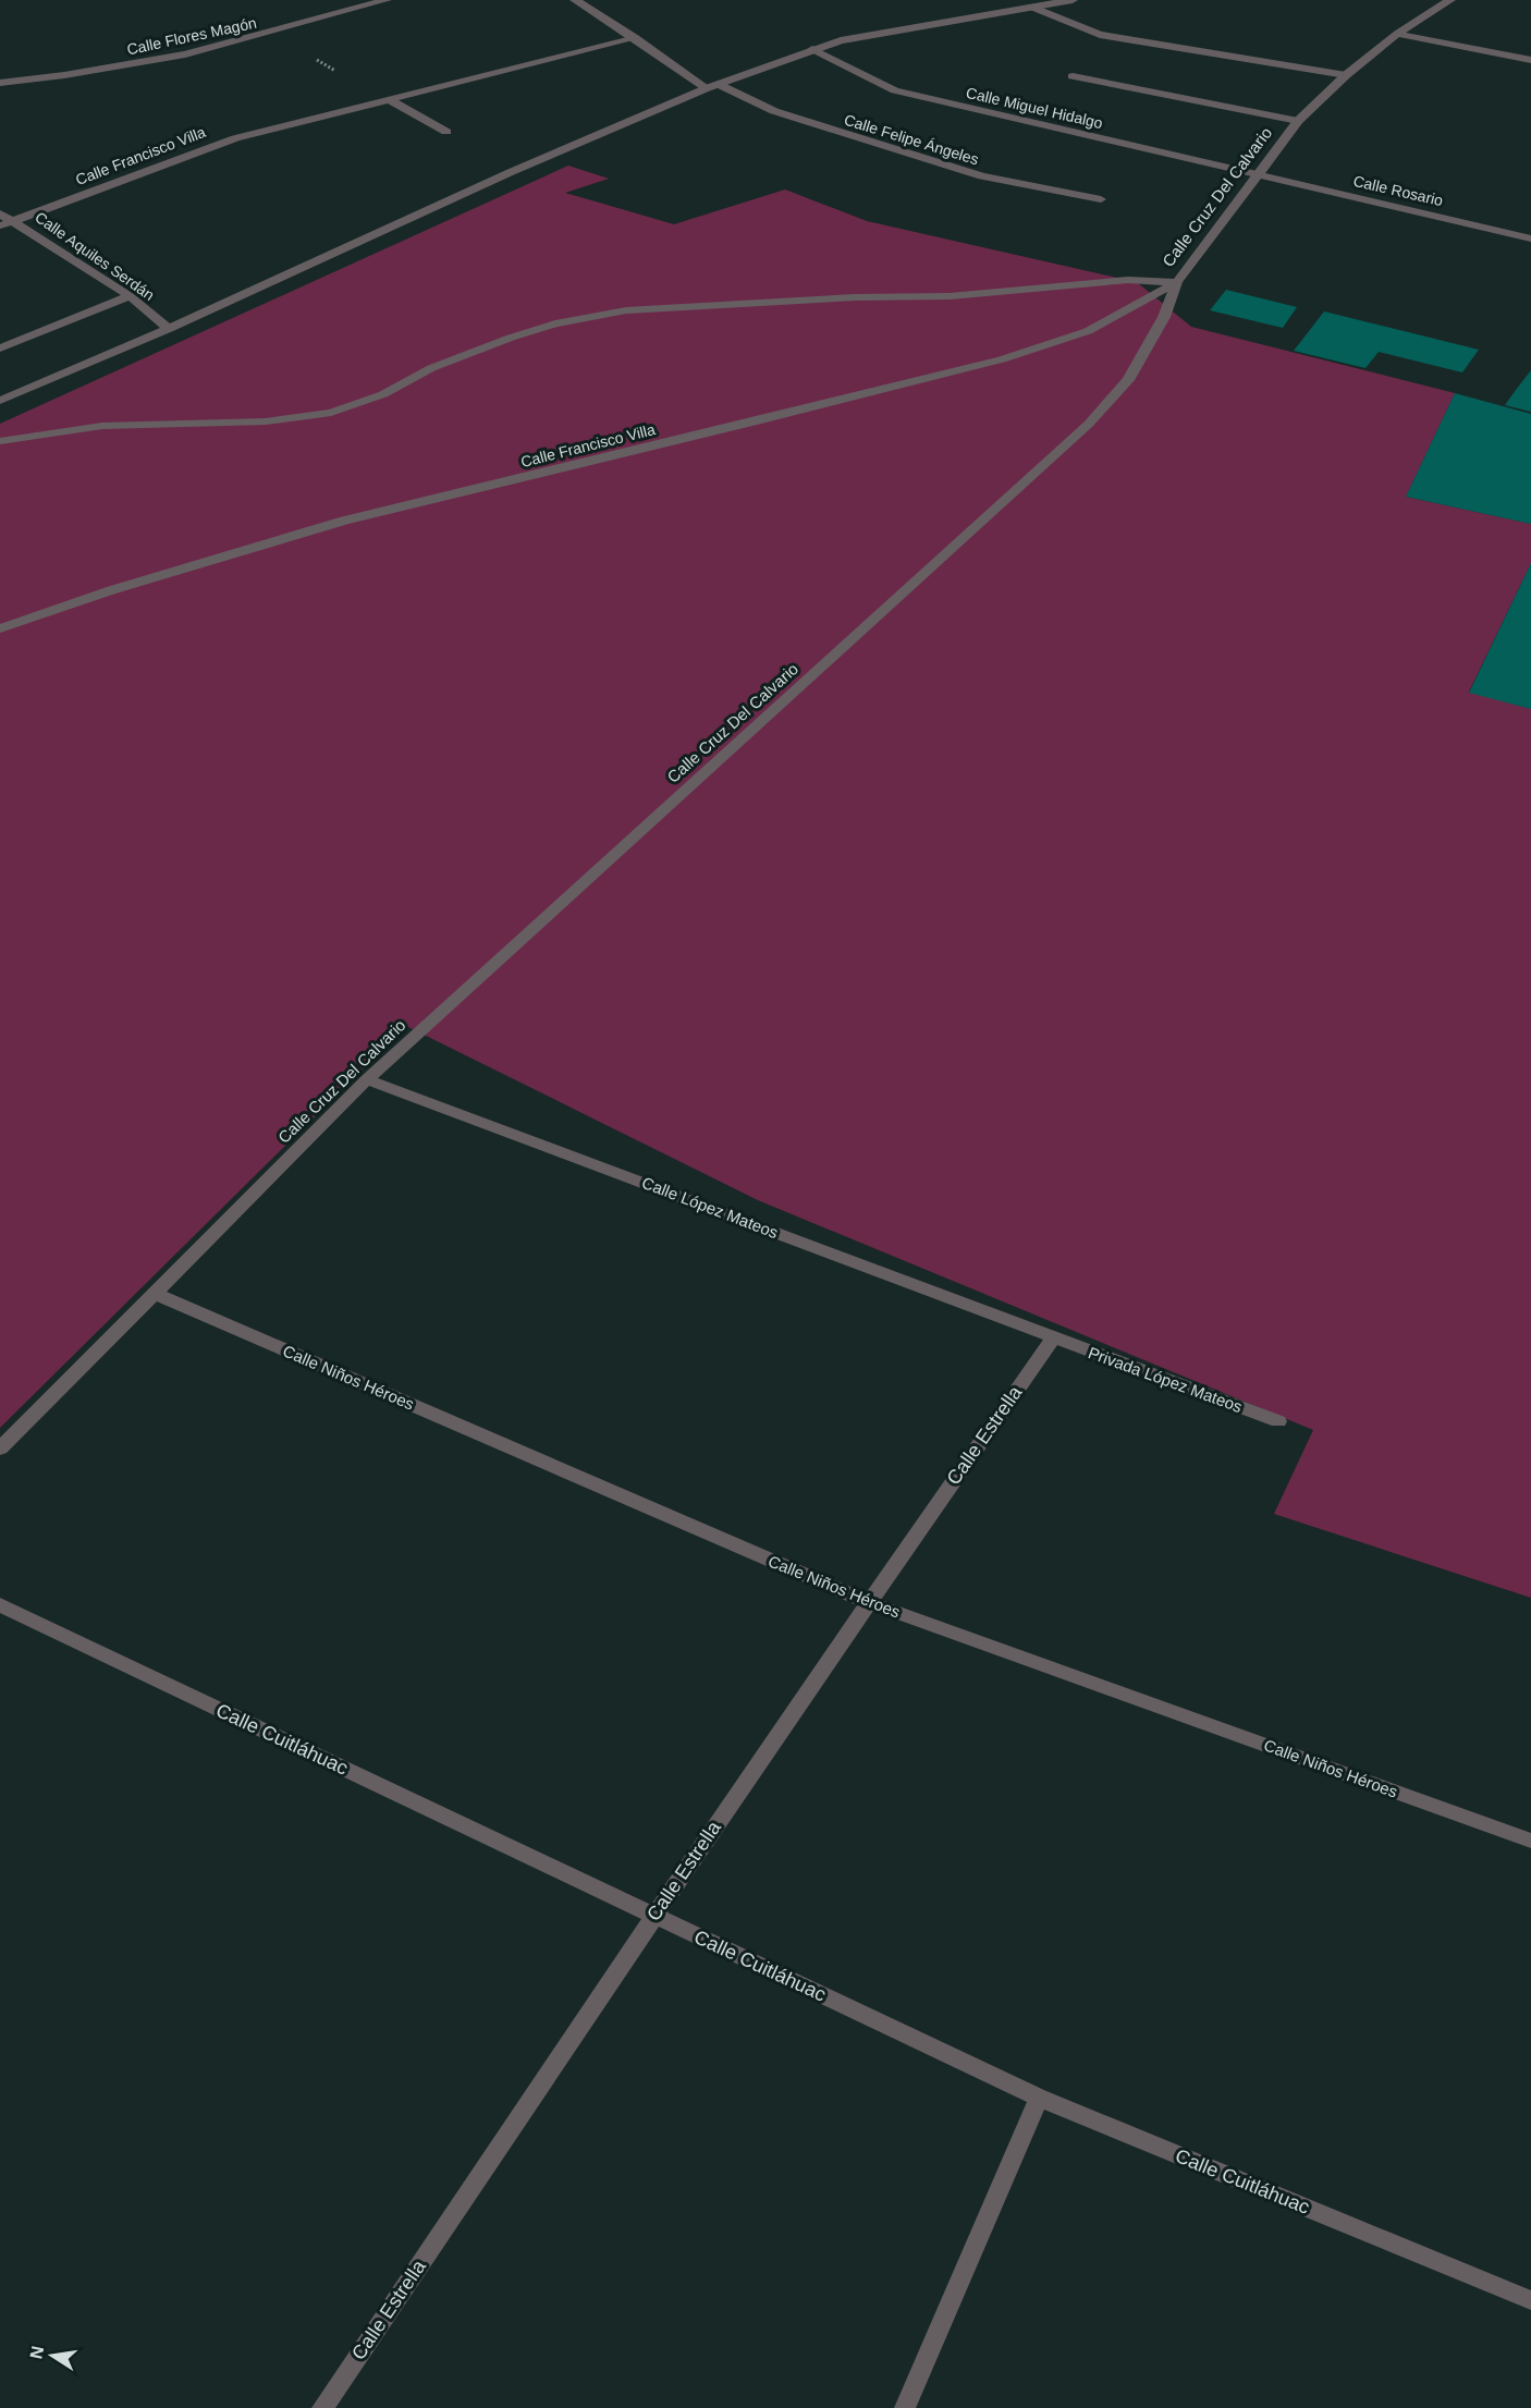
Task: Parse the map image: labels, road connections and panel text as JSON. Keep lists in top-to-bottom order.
{
  "streets": {
    "street": [
      "Calle Flores Magón",
      "Calle Miguel Hidalgo",
      "Calle Felipe Ángeles",
      "Calle Francisco Villa",
      "Calle Rosario",
      "Calle Cruz Del Calvario",
      "Calle Aquiles Serdán",
      "Calle López Mateos",
      "Calle Niños Héroes",
      "Privada López Mateos",
      "Calle Estrella",
      "Calle Cuitláhuac"
    ]
  },
  "crossings": [
    ["Calle Miguel Hidalgo", "Calle Rosario"],
    ["Calle Miguel Hidalgo", "Calle Cruz Del Calvario"],
    ["Calle Francisco Villa", "Calle Cruz Del Calvario"],
    ["Calle Francisco Villa", "Calle Aquiles Serdán"],
    ["Calle Rosario", "Calle Cruz Del Calvario"],
    ["Calle Cruz Del Calvario", "Calle López Mateos"],
    ["Calle Cruz Del Calvario", "Calle Niños Héroes"],
    ["Calle López Mateos", "Privada López Mateos"],
    ["Calle López Mateos", "Calle Estrella"],
    ["Calle Niños Héroes", "Calle Estrella"],
    ["Privada López Mateos", "Calle Estrella"],
    ["Calle Estrella", "Calle Cuitláhuac"]
  ],
  "north": "left"
}
